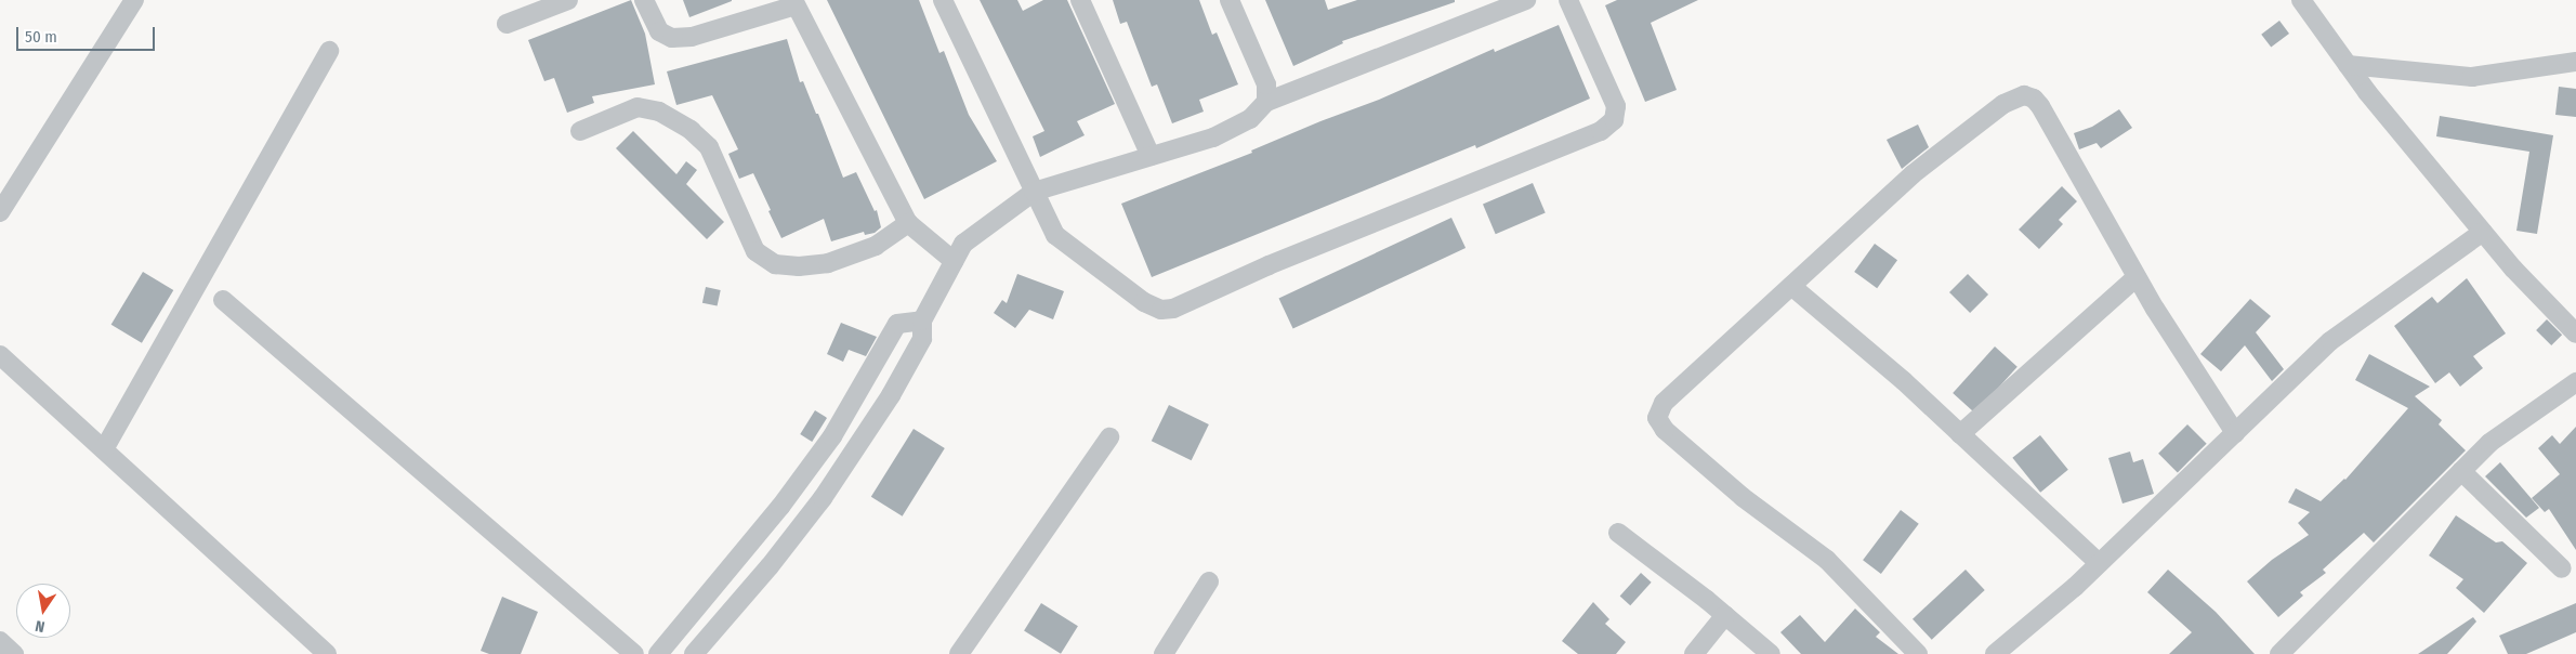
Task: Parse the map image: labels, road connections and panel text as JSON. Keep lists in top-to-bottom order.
{
  "scale_bar": "50 m",
  "north": "bottom"
}
